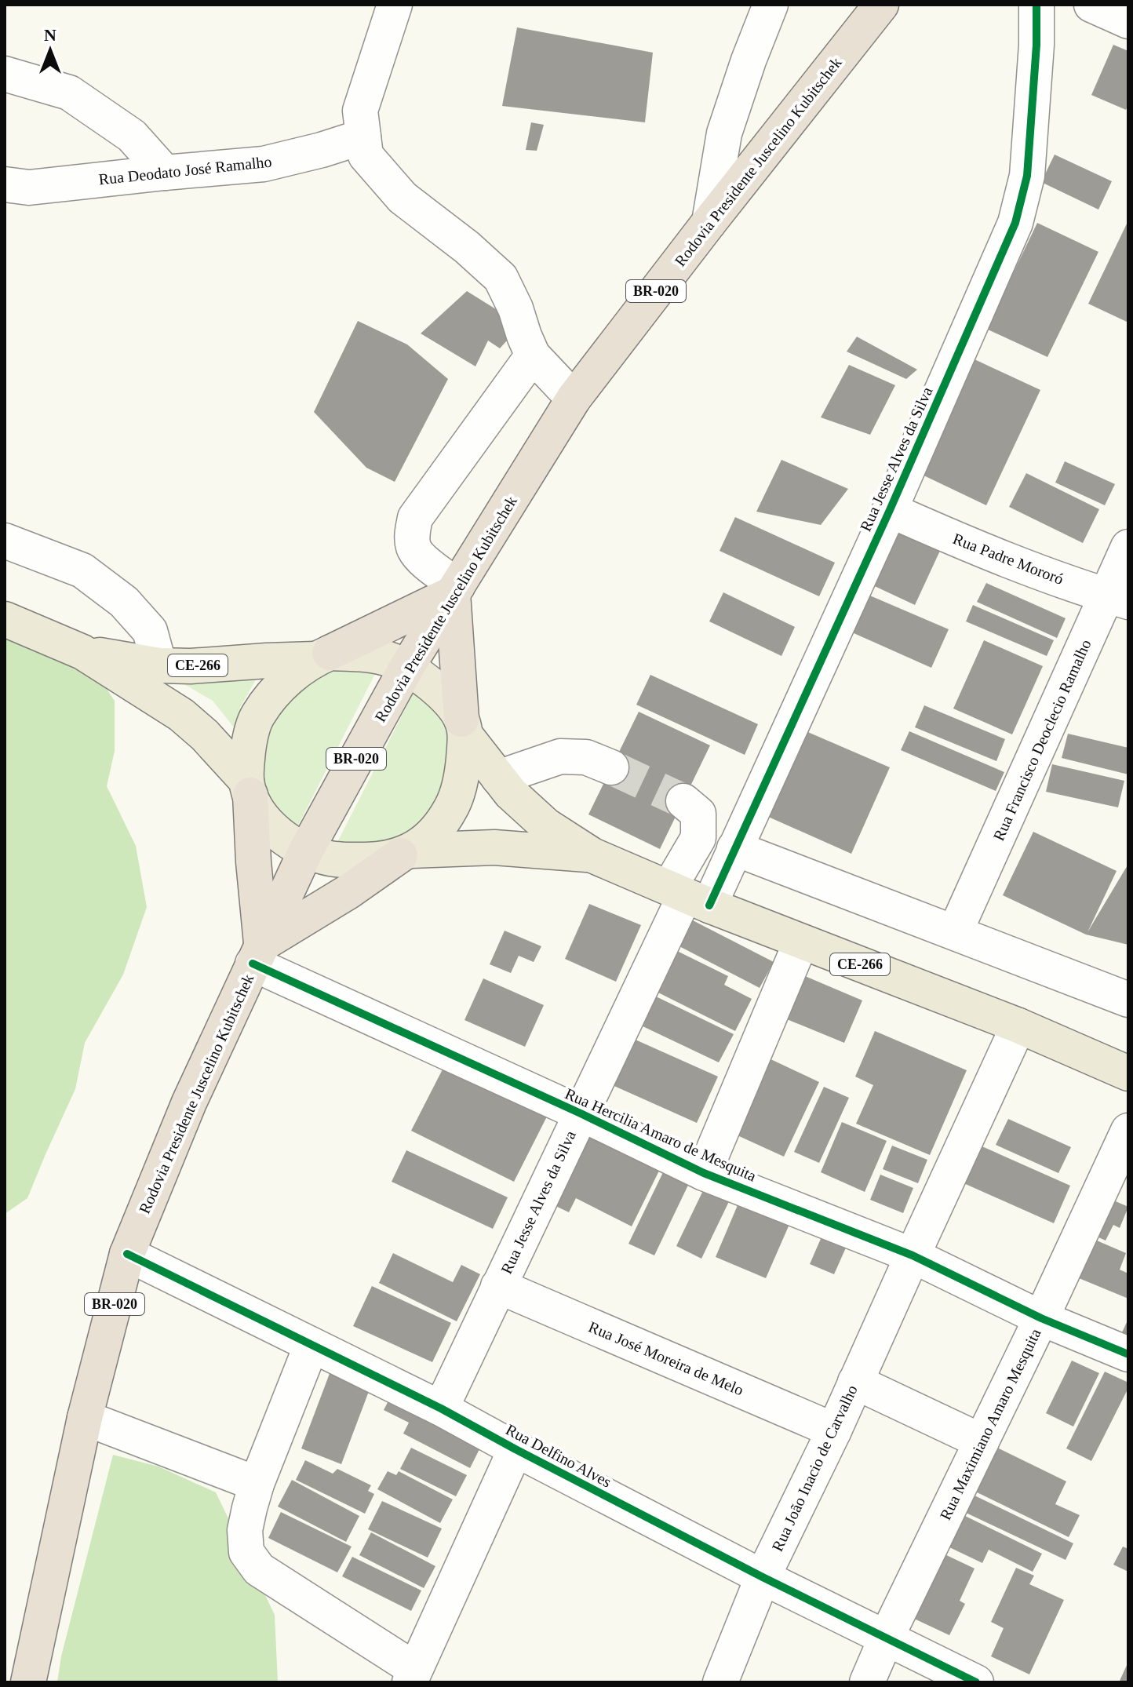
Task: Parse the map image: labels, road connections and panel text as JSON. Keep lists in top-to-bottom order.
{
  "streets": {
    "highway": ["Rodovia Presidente Juscelino Kubitschek", "BR-020"],
    "main road": ["CE-266"],
    "street": [
      "Rua Deodato José Ramalho",
      "Rua Jesse Alves da Silva",
      "Rua Padre Mororó",
      "Rua Francisco Deoclecio Ramalho",
      "Rua Hercilia Amaro de Mesquita",
      "Rua José Moreira de Melo",
      "Rua Maximiano Amaro Mesquita",
      "Rua Delfino Alves",
      "Rua João Inacio de Carvalho"
    ]
  },
  "crossings": [
    ["Rodovia Presidente Juscelino Kubitschek", "Rua Hercilia Amaro de Mesquita"],
    ["Rodovia Presidente Juscelino Kubitschek", "Rua Delfino Alves"],
    ["Rua Jesse Alves da Silva", "Rua Padre Mororó"],
    ["Rua Jesse Alves da Silva", "CE-266"],
    ["Rua Jesse Alves da Silva", "Rua Hercilia Amaro de Mesquita"],
    ["Rua Jesse Alves da Silva", "Rua José Moreira de Melo"],
    ["Rua Jesse Alves da Silva", "Rua Delfino Alves"],
    ["Rua Padre Mororó", "Rua Francisco Deoclecio Ramalho"],
    ["CE-266", "Rua João Inacio de Carvalho"],
    ["Rua Hercilia Amaro de Mesquita", "Rua Maximiano Amaro Mesquita"],
    ["Rua Hercilia Amaro de Mesquita", "Rua João Inacio de Carvalho"],
    ["Rua José Moreira de Melo", "Rua João Inacio de Carvalho"],
    ["Rua Maximiano Amaro Mesquita", "Rua Delfino Alves"],
    ["Rua Delfino Alves", "Rua João Inacio de Carvalho"]
  ],
  "north": "top"
}
